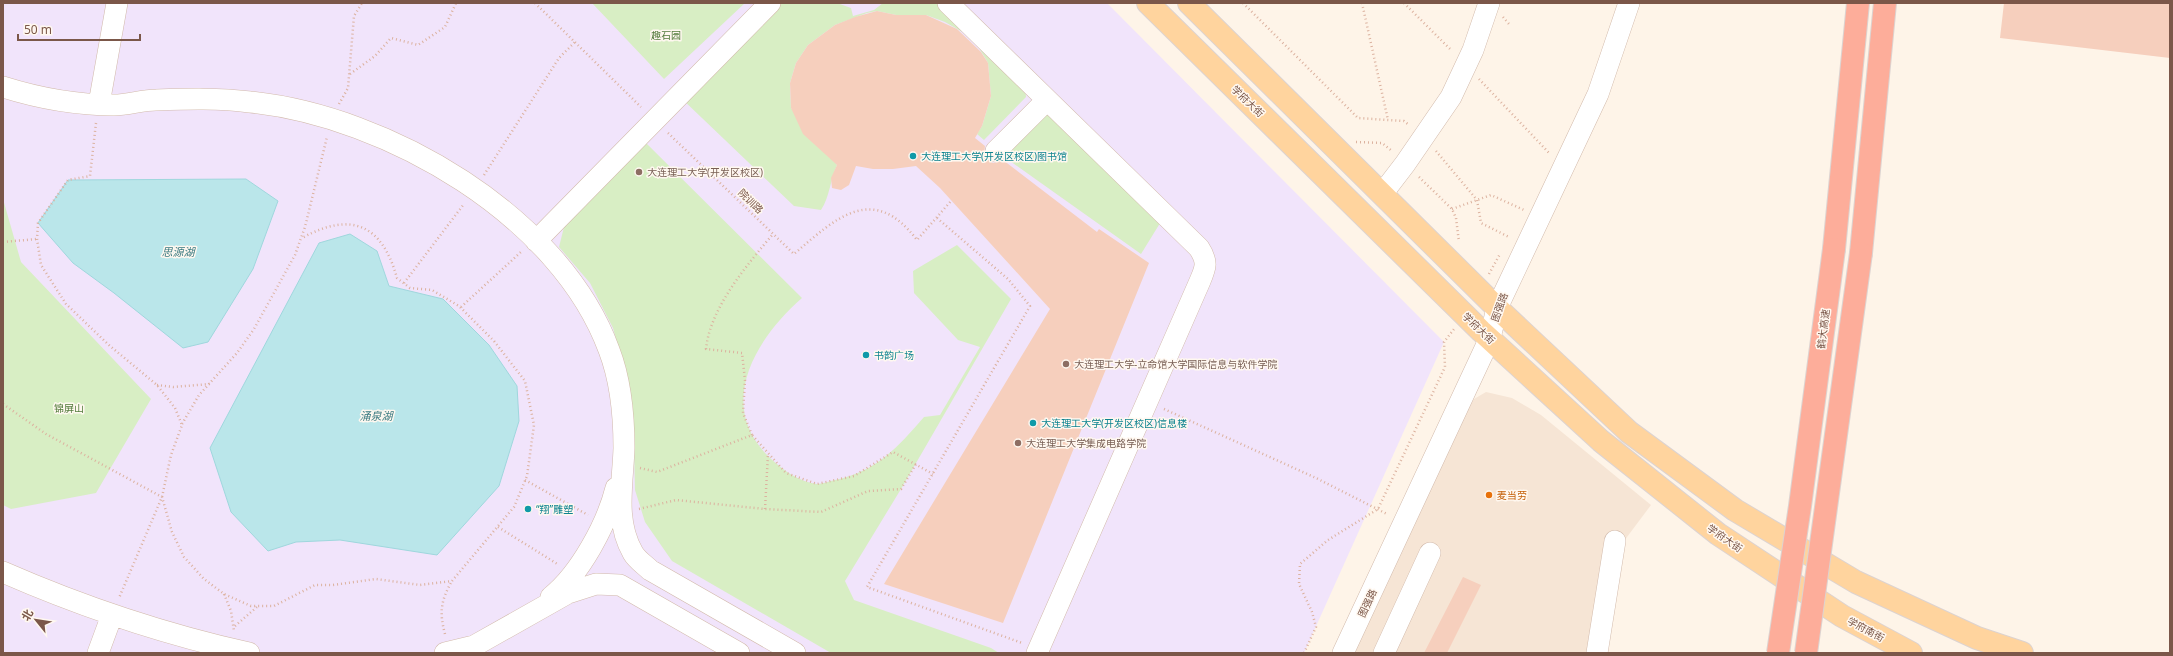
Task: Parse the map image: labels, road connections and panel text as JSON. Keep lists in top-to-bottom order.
{
  "streets": {
    "highway": ["鹤大高速"],
    "main road": ["学府大街", "学府南街"],
    "street": ["图强路"],
    "path": ["院训路"]
  },
  "crossings": [
    ["学府大街", "图强路"],
    ["学府大街", "学府南街"]
  ],
  "water": ["思源湖", "涌泉湖"],
  "parks": ["趣石园", "锦屏山"],
  "places": [
    "大连理工大学(开发区校区)图书馆",
    "大连理工大学(开发区校区)",
    "书韵广场",
    "大连理工大学-立命馆大学国际信息与软件学院",
    "大连理工大学(开发区校区)信息楼",
    "大连理工大学集成电路学院",
    "麦当劳",
    "“翔”雕塑"
  ],
  "scale_bar": "50 m",
  "north": "top left"
}
